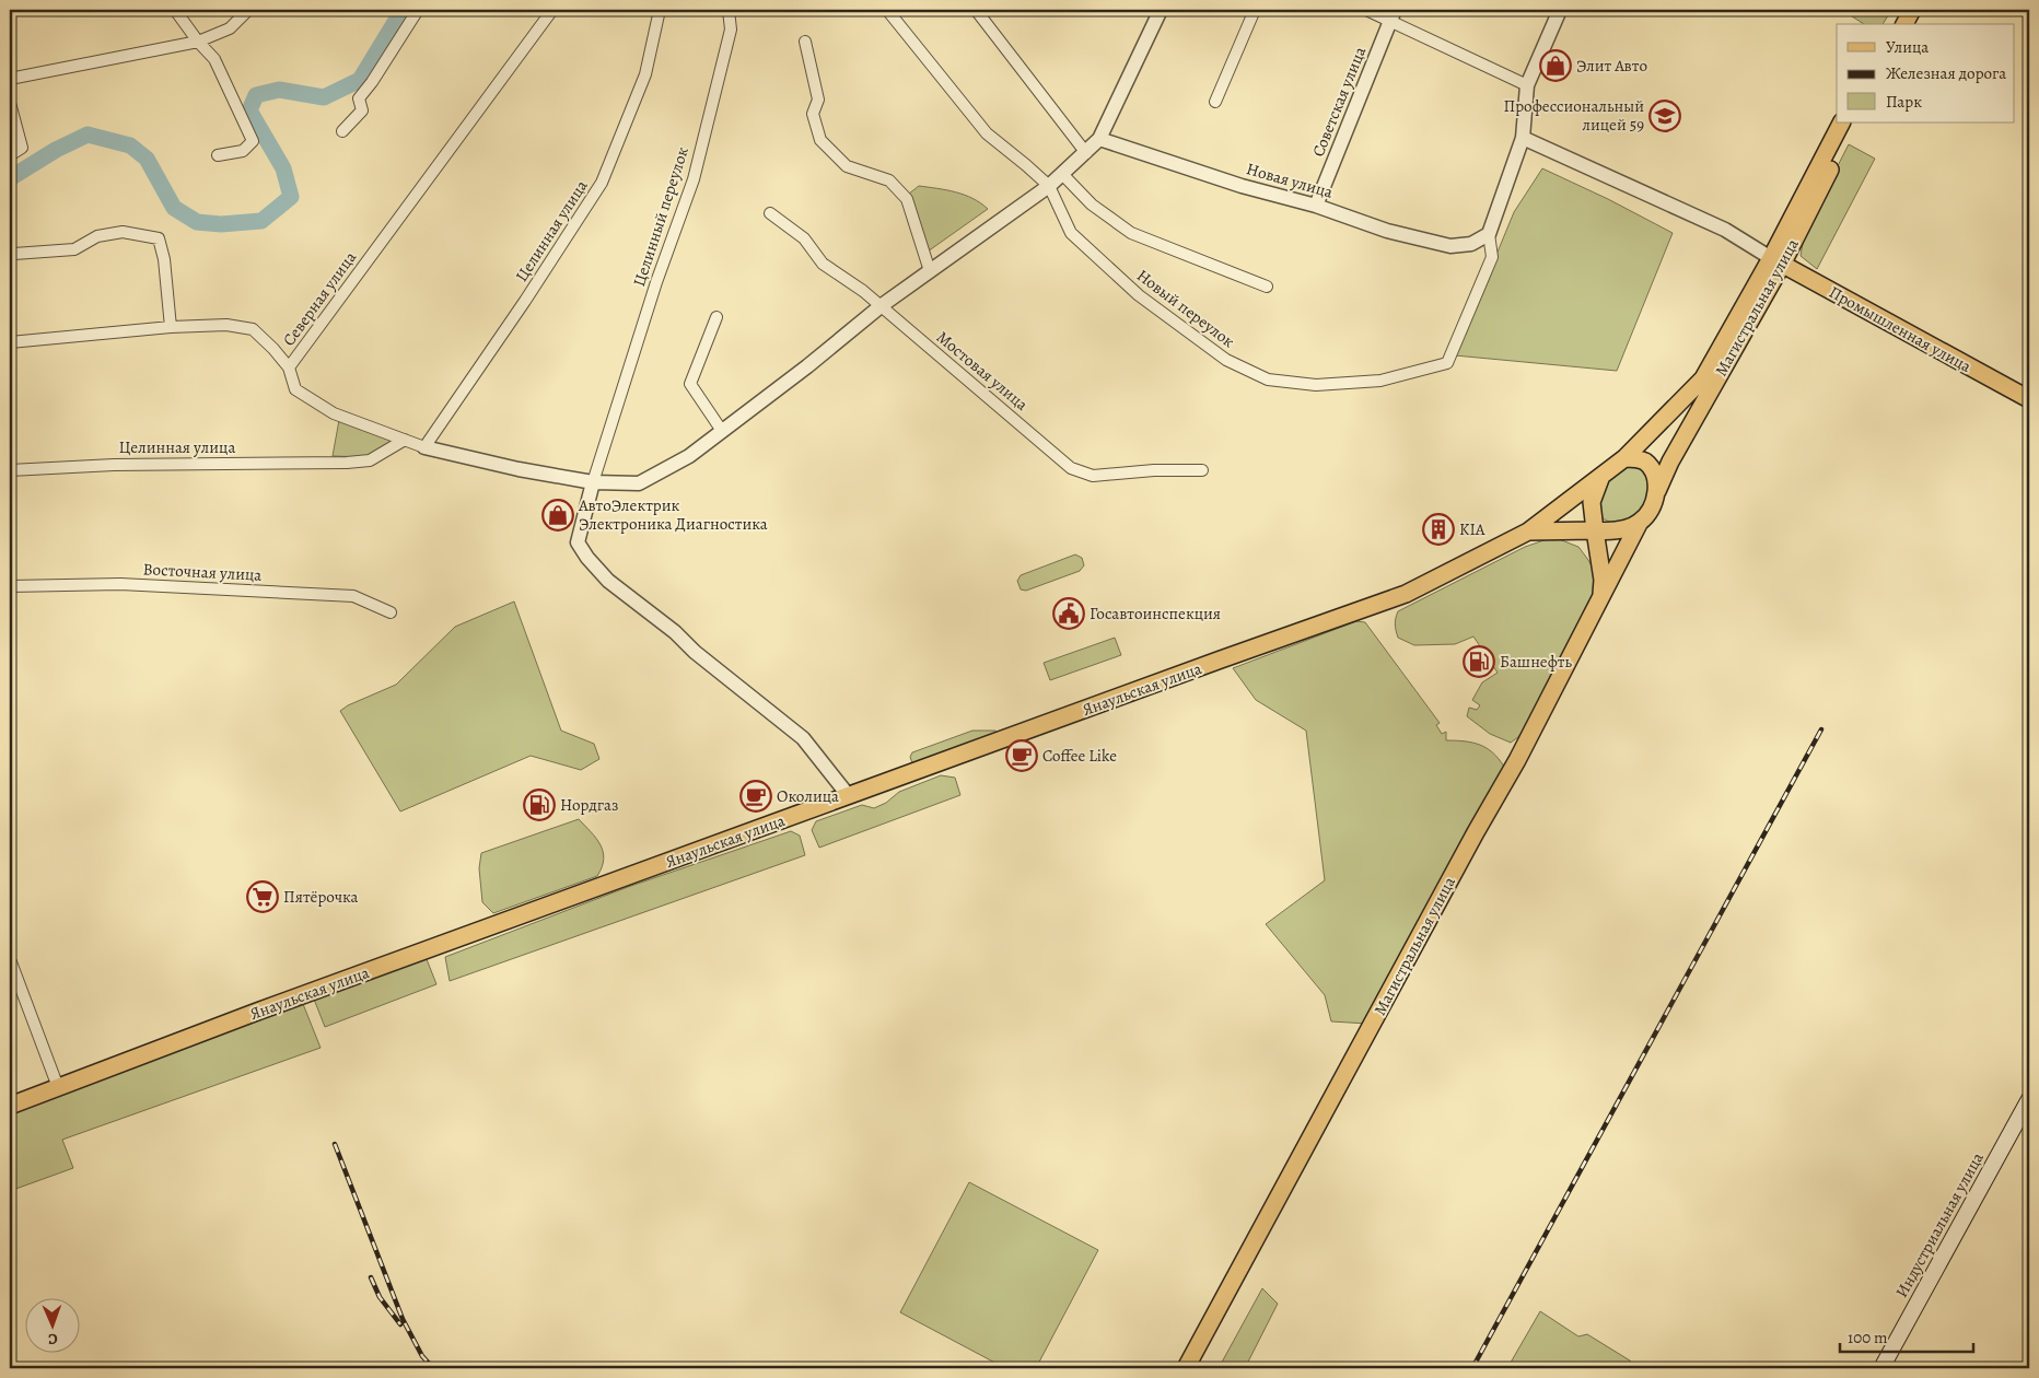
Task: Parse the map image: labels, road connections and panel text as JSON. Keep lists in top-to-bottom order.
{
  "streets": {
    "main road": [
      "Магистральная улица",
      "Промышленная улица",
      "Янаульская улица",
      "Индустриальная улица"
    ],
    "street": [
      "Советская улица",
      "Новая улица",
      "Целинный переулок",
      "Целинная улица",
      "Северная улица",
      "Новый переулок",
      "Мостовая улица",
      "Восточная улица"
    ]
  },
  "crossings": [
    ["Советская улица", "Новая улица"],
    ["Новая улица", "Новый переулок"],
    ["Магистральная улица", "Промышленная улица"],
    ["Магистральная улица", "Янаульская улица"]
  ],
  "places": {
    "shop": ["Элит Авто", "АвтоЭлектрик Электроника Диагностика"],
    "school or university": ["Профессиональный лицей 59"],
    "building": ["KIA"],
    "public building": ["Госавтоинспекция"],
    "fuel station": ["Башнефть", "Нордгаз"],
    "cafe": ["Coffee Like", "Околица"],
    "supermarket": ["Пятёрочка"]
  },
  "legend": ["Улица", "Железная дорога", "Парк"],
  "scale_bar": "100 m",
  "north": "bottom"
}
